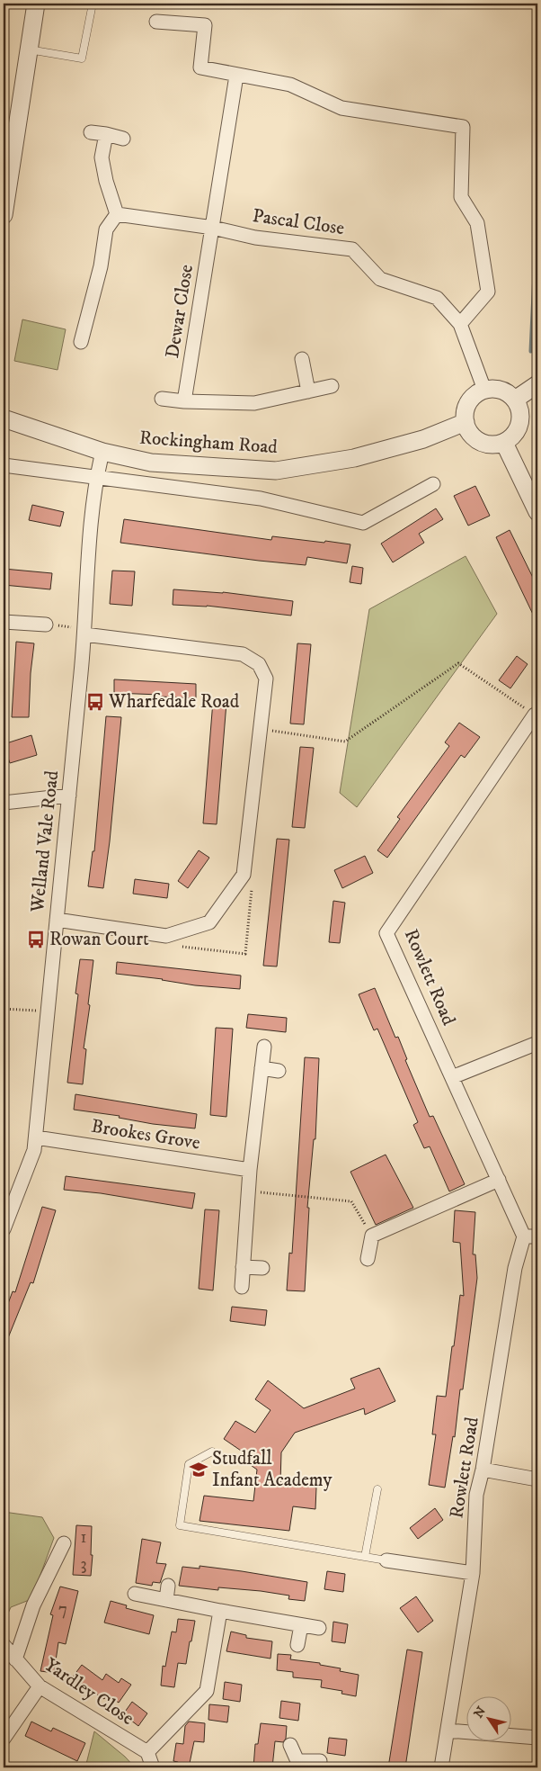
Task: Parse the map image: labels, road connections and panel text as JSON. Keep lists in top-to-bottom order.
{
  "streets": {
    "street": [
      "Pascal Close",
      "Dewar Close",
      "Rockingham Road",
      "Welland Vale Road",
      "Rowlett Road",
      "Brookes Grove",
      "Yardley Close"
    ]
  },
  "crossings": [
    ["Pascal Close", "Dewar Close"],
    ["Pascal Close", "Rockingham Road"],
    ["Rockingham Road", "Welland Vale Road"],
    ["Welland Vale Road", "Brookes Grove"]
  ],
  "places": {
    "bus stop": ["Wharfedale Road", "Rowan Court"],
    "school or university": ["Studfall Infant Academy"]
  },
  "house_numbers": ["1", "3", "7"],
  "north": "top left"
}
